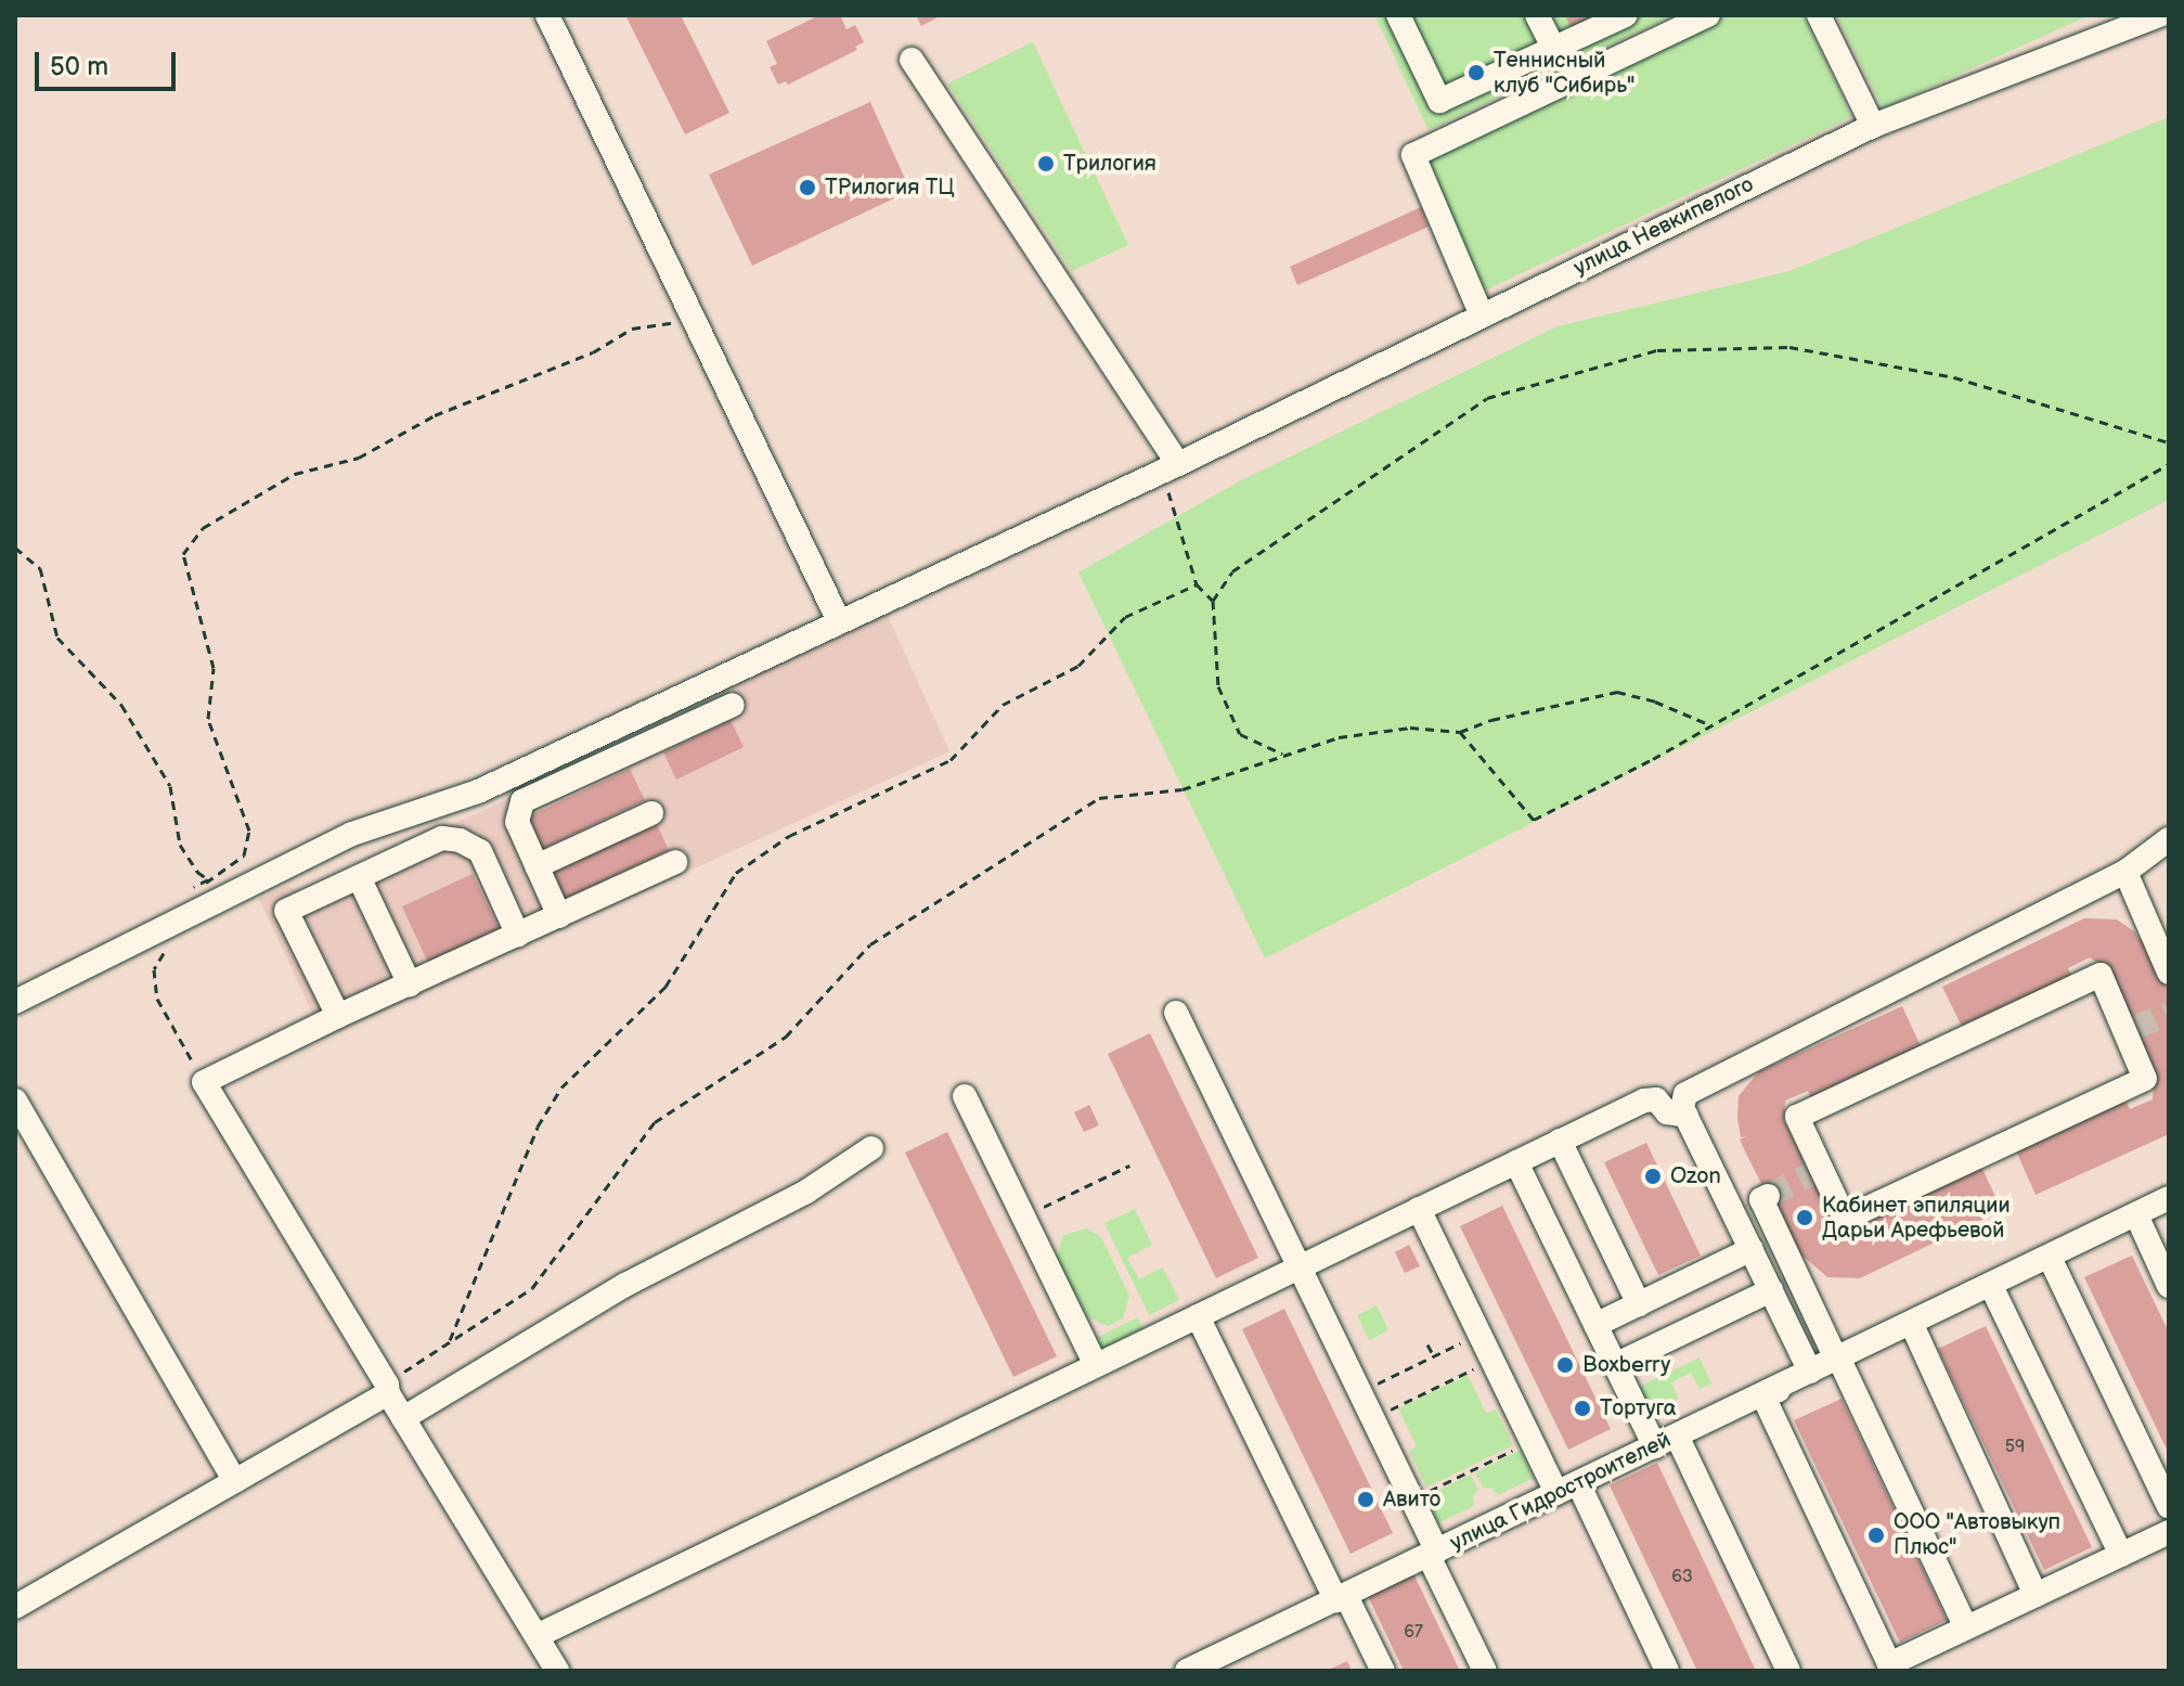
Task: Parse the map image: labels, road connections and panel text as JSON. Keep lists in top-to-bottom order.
{
  "streets": {
    "street": ["улица Невкипелого", "улица Гидростроителей"]
  },
  "places": [
    "Теннисный клуб \"Сибирь\"",
    "Трилогия",
    "ТРилогия ТЦ",
    "Ozon",
    "Кабинет эпиляции Дарьи Арефьевой",
    "Boxberry",
    "Тортуга",
    "Авито",
    "ООО \"Автовыкуп Плюс\""
  ],
  "house_numbers": ["59", "63", "67"],
  "scale_bar": "50 m"
}
